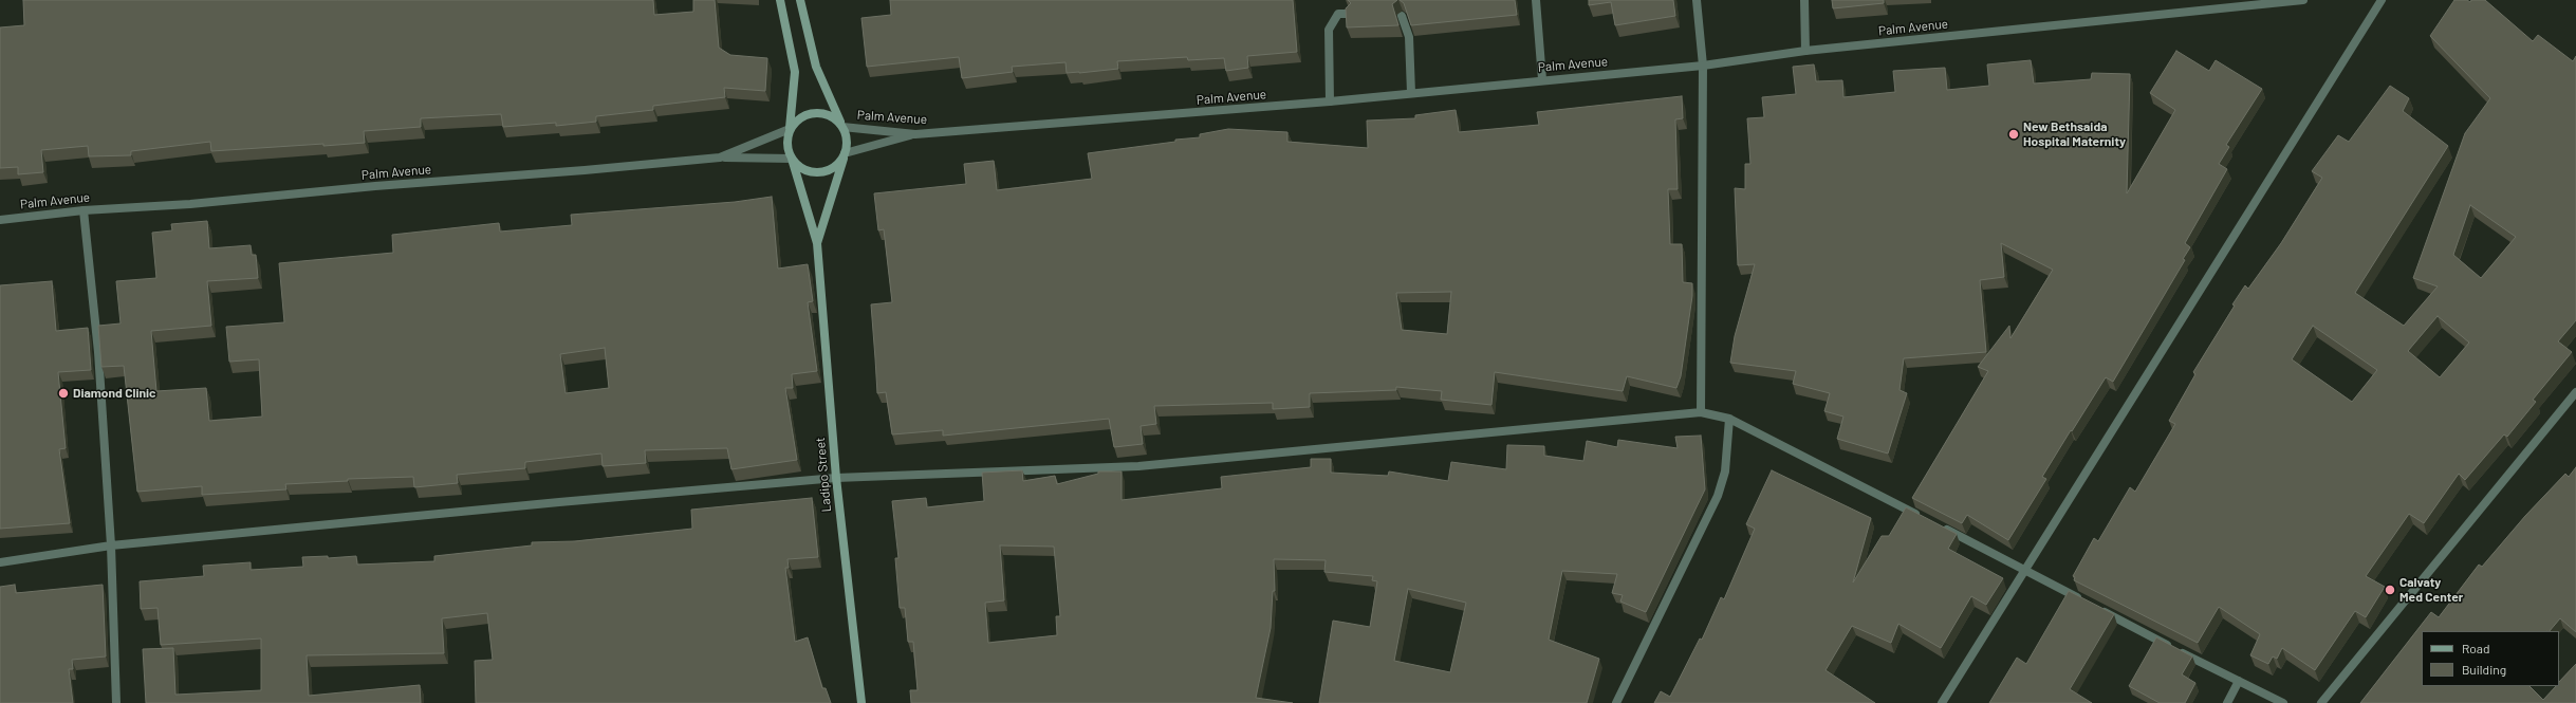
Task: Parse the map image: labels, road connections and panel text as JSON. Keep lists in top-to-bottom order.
{
  "streets": {
    "main road": ["Ladipo Street"],
    "street": ["Palm Avenue"]
  },
  "crossings": [
    ["Palm Avenue", "Ladipo Street"]
  ],
  "places": ["New Bethsaida Hospital Maternity", "Diamond Clinic", "Calvaty Med Center"],
  "legend": ["Road", "Building"]
}
